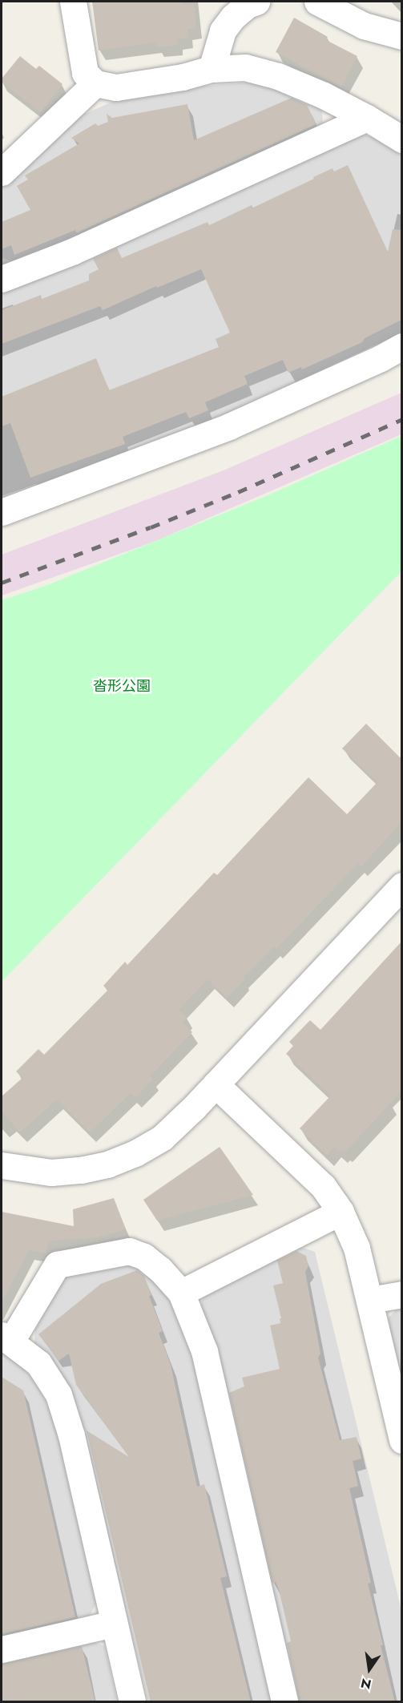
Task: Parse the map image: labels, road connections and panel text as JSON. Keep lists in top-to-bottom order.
{
  "parks": ["沓形公園"],
  "north": "bottom"
}
